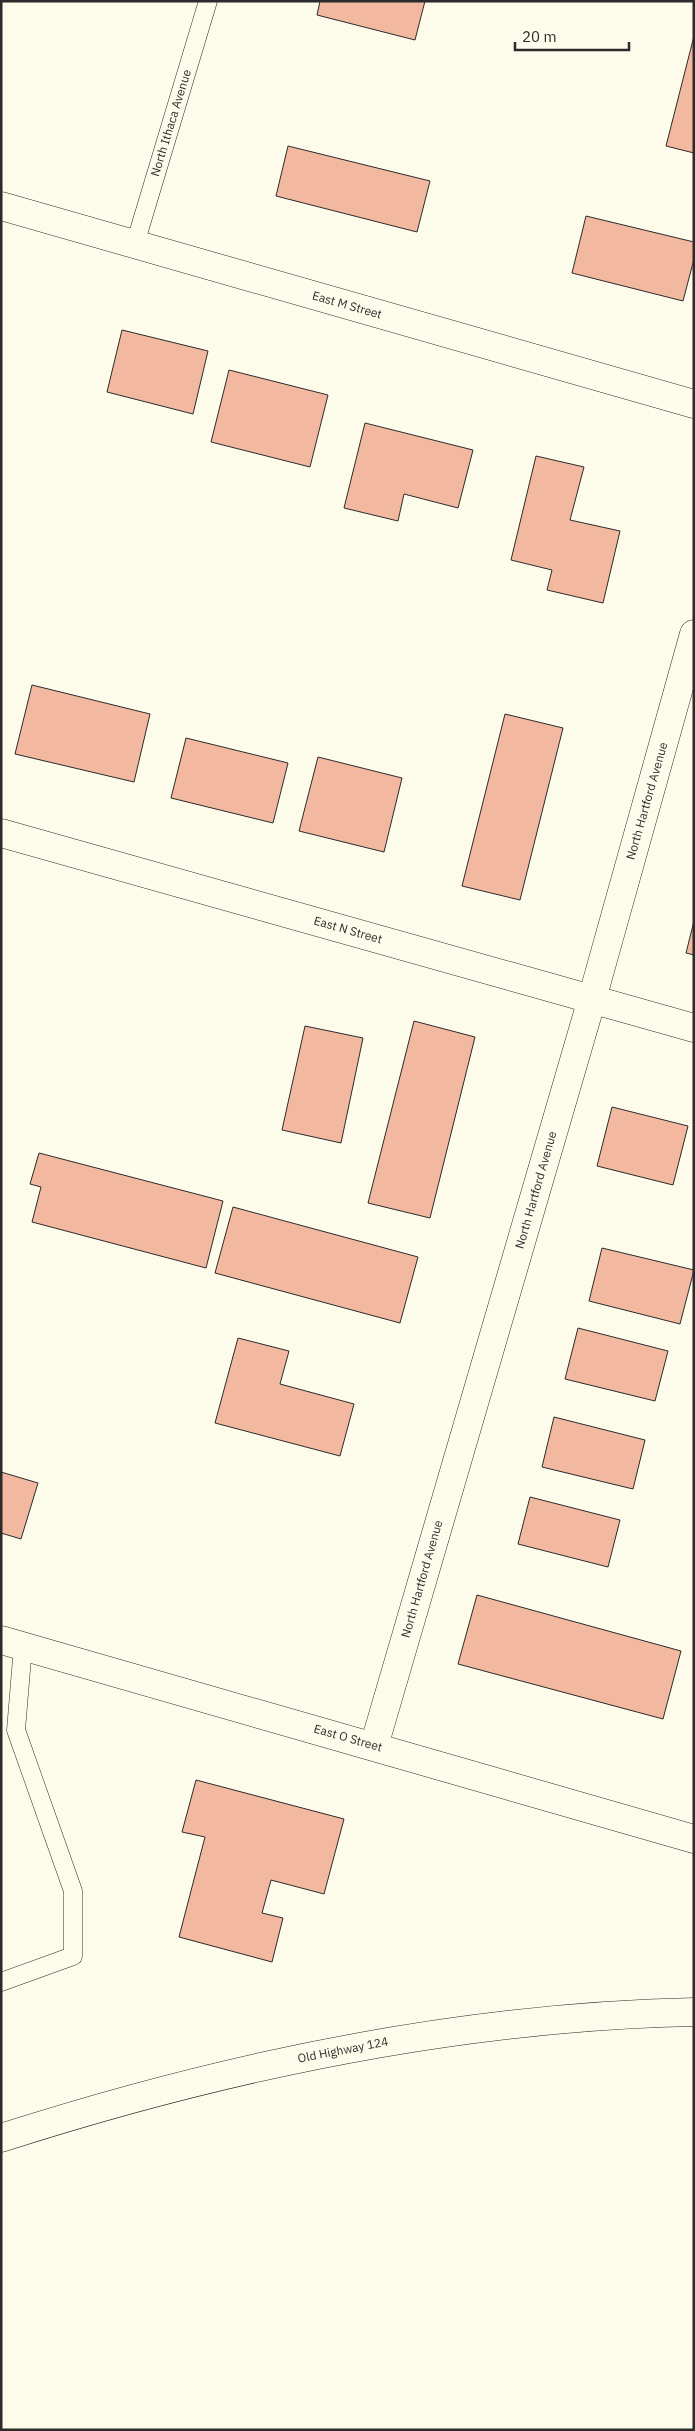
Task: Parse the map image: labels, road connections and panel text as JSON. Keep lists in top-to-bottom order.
{
  "streets": {
    "street": [
      "East M Street",
      "North Hartford Avenue",
      "East N Street",
      "East O Street",
      "Old Highway 124"
    ],
    "lane": ["North Ithaca Avenue"]
  },
  "crossings": [
    ["North Ithaca Avenue", "East M Street"],
    ["North Hartford Avenue", "East N Street"],
    ["North Hartford Avenue", "East O Street"]
  ],
  "scale_bar": "20 m"
}
